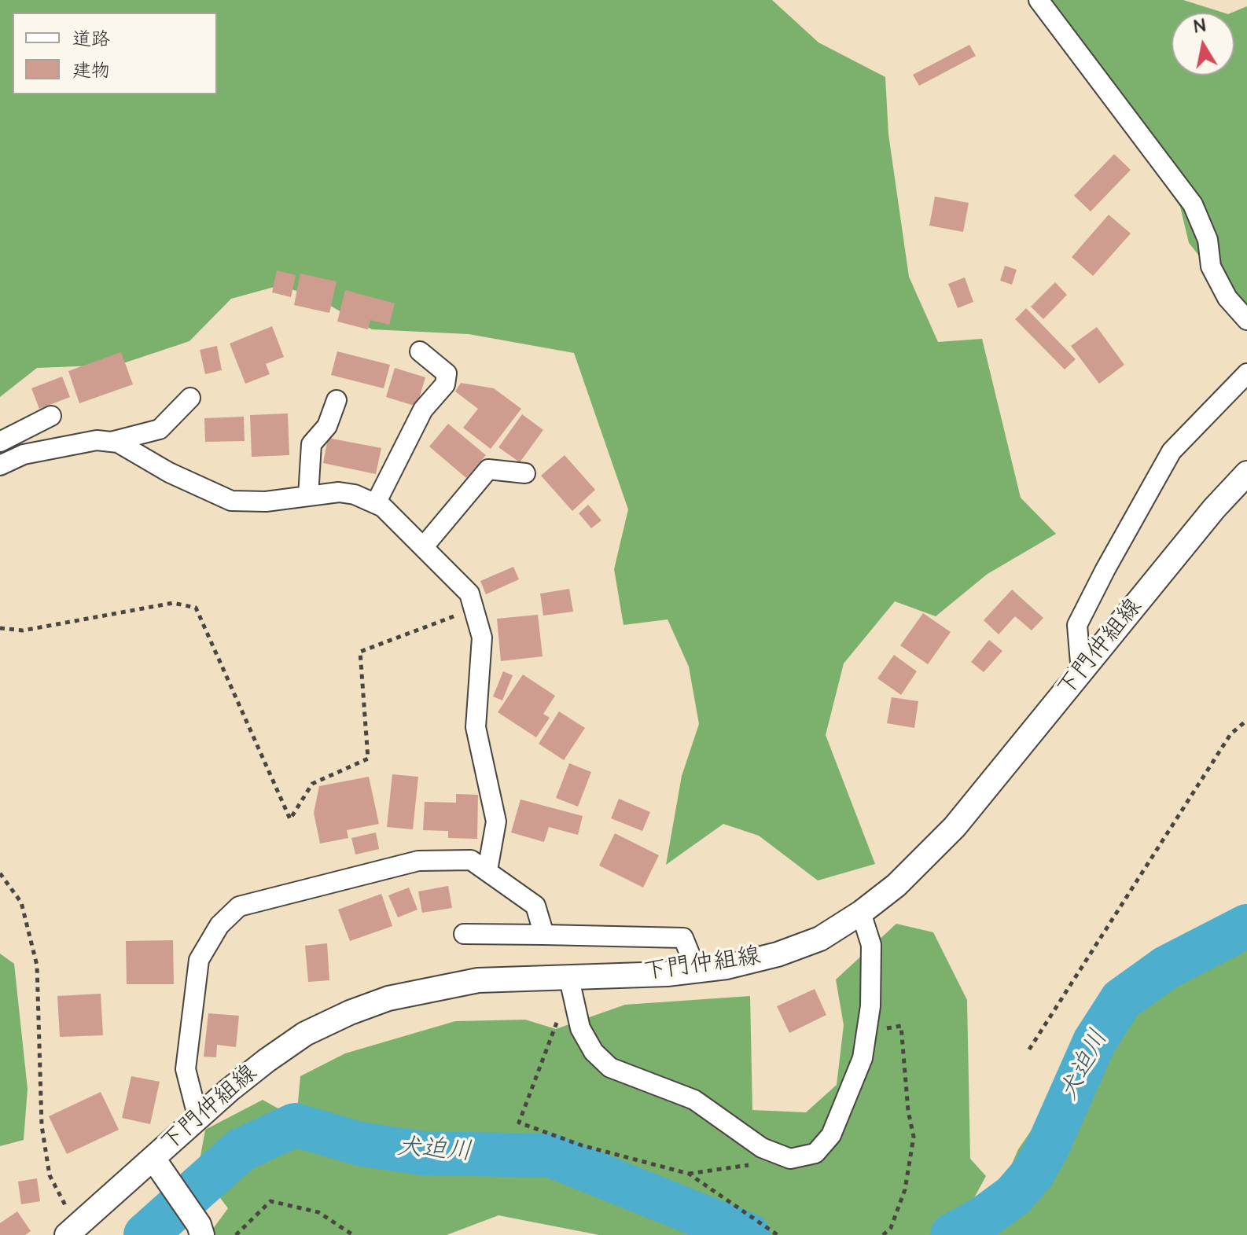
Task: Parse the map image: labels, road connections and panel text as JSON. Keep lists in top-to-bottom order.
{
  "streets": {
    "street": ["下門仲組線"]
  },
  "water": ["犬迫川"],
  "legend": ["道路", "建物"],
  "north": "top"
}
